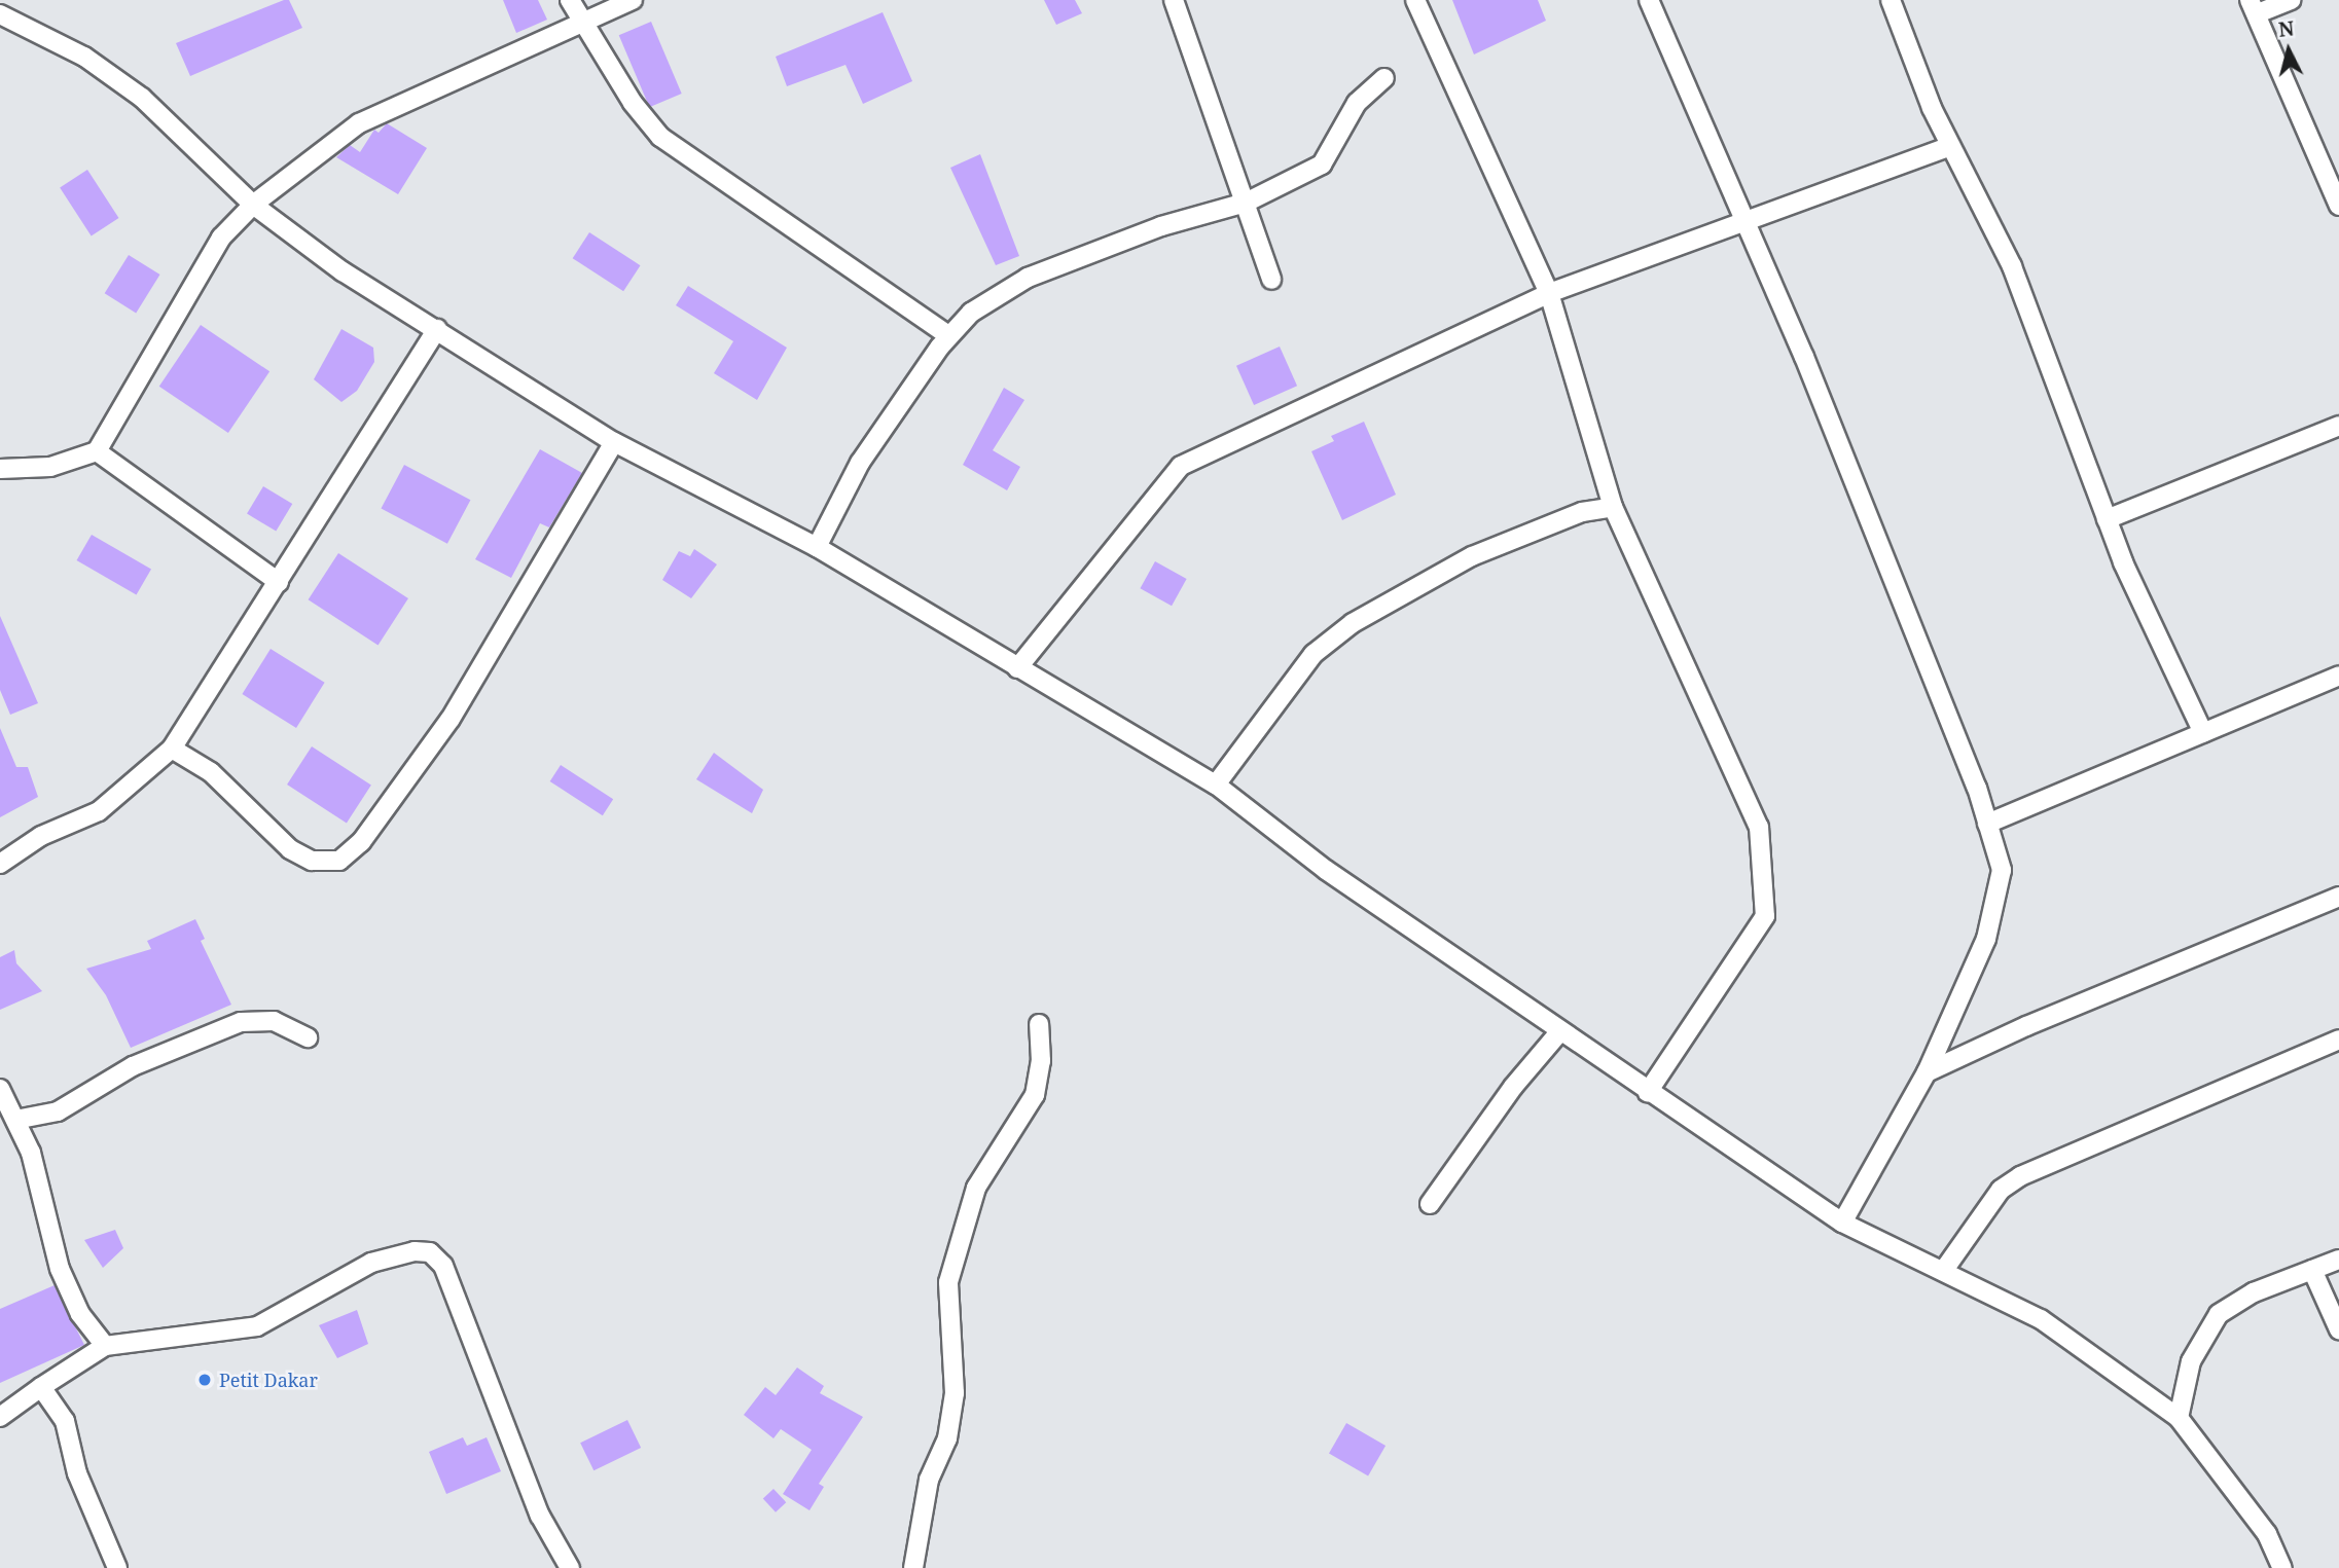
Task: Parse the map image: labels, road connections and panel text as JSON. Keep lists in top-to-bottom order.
{
  "places": ["Petit Dakar"],
  "north": "top"
}
